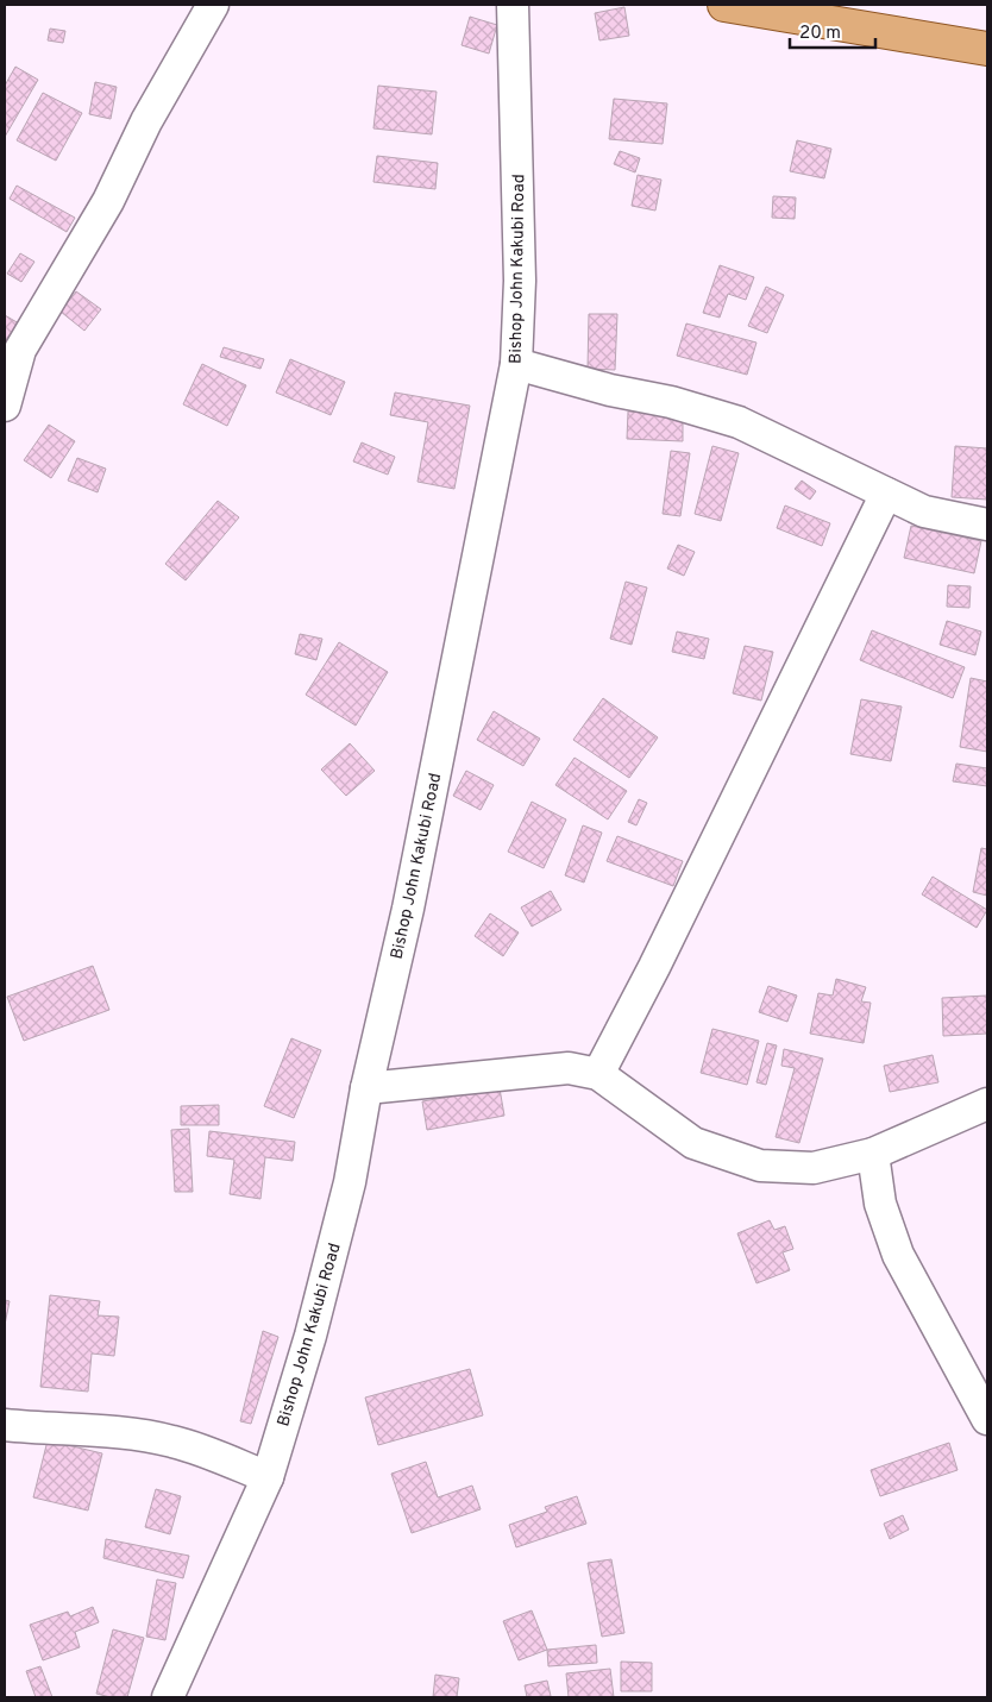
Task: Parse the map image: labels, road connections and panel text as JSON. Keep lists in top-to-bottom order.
{
  "streets": {
    "street": ["Bishop John Kakubi Road"]
  },
  "scale_bar": "20 m"
}
